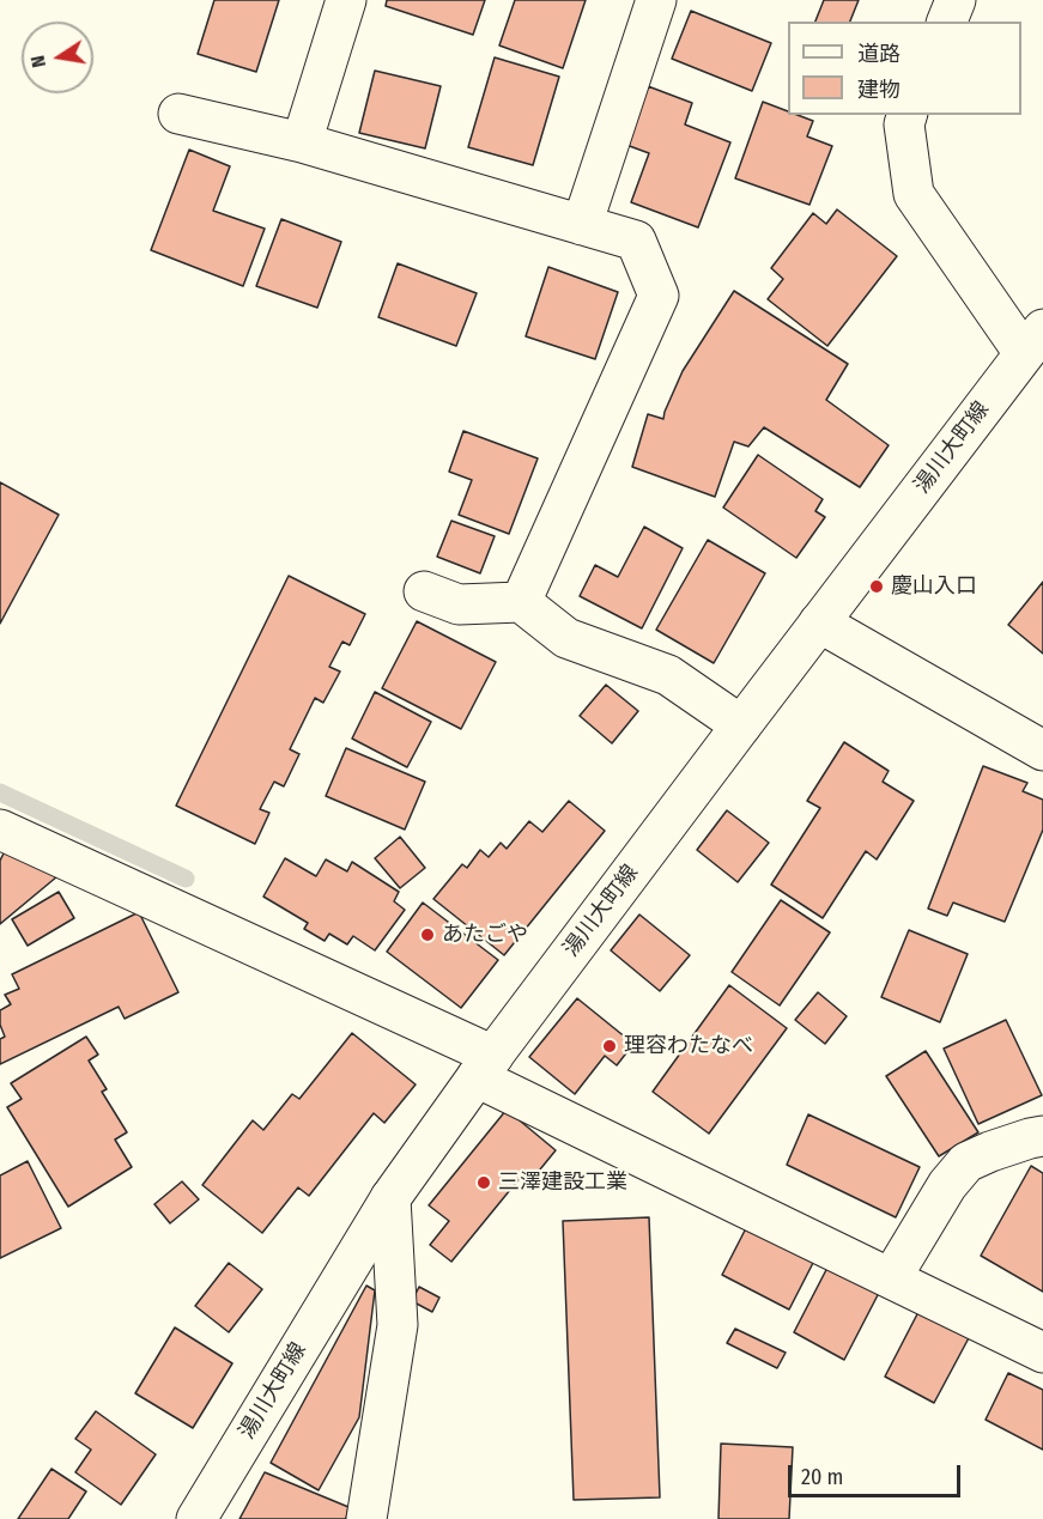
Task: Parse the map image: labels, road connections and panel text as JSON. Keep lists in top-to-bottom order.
{
  "streets": {
    "street": ["湯川大町線"]
  },
  "places": [
    "慶山入口",
    "あたごや",
    "理容わたなべ",
    "三澤建設工業"
  ],
  "legend": ["道路", "建物"],
  "scale_bar": "20 m",
  "north": "left"
}
